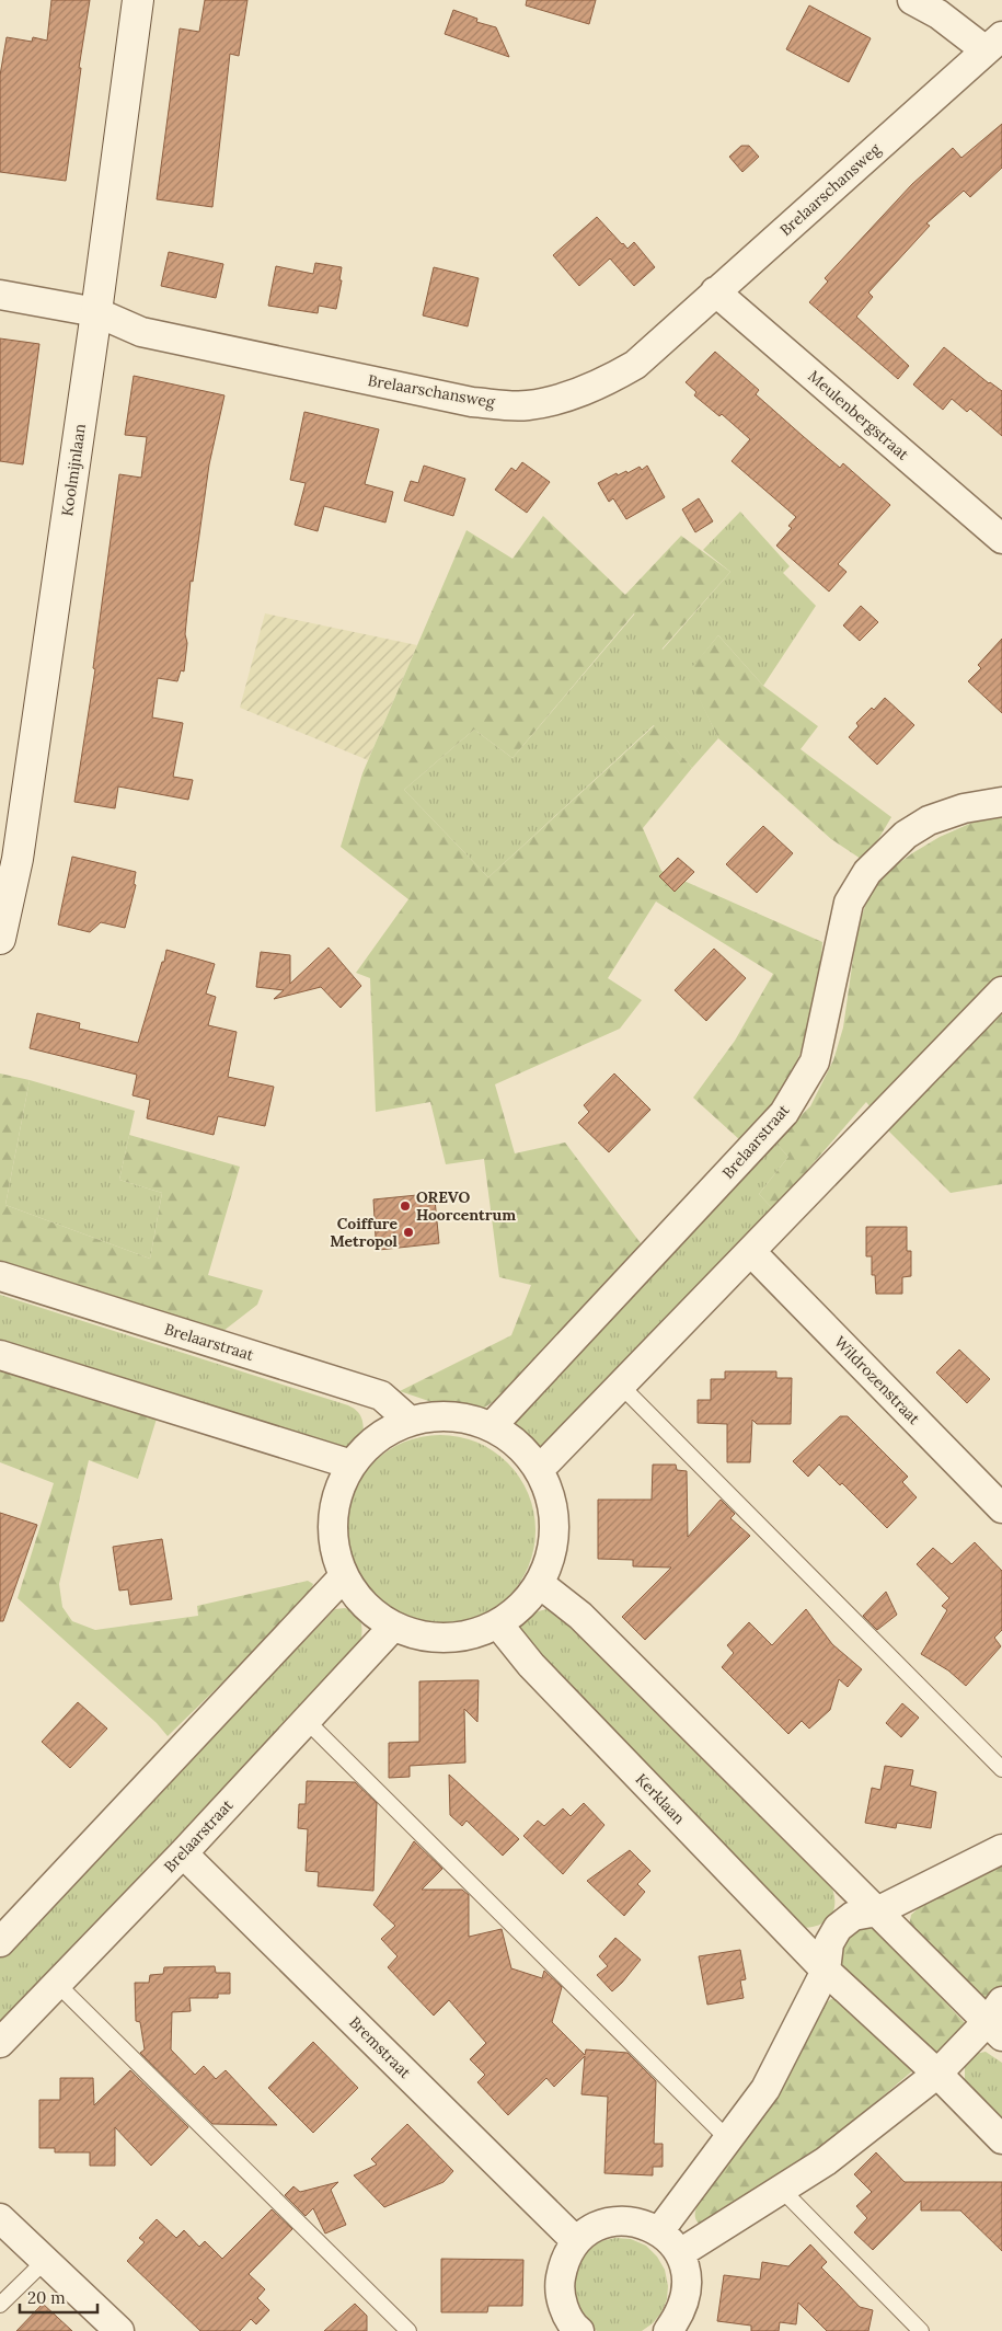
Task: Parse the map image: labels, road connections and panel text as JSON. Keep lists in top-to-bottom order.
{
  "streets": {
    "street": [
      "Brelaarschansweg",
      "Meulenbergstraat",
      "Koolmijnlaan",
      "Brelaarstraat",
      "Wildrozenstraat",
      "Kerklaan",
      "Bremstraat"
    ]
  },
  "crossings": [
    ["Brelaarschansweg", "Meulenbergstraat"],
    ["Brelaarschansweg", "Koolmijnlaan"],
    ["Brelaarstraat", "Bremstraat"]
  ],
  "places": ["OREVO Hoorcentrum", "Coiffure Metropol"],
  "scale_bar": "20 m"
}
